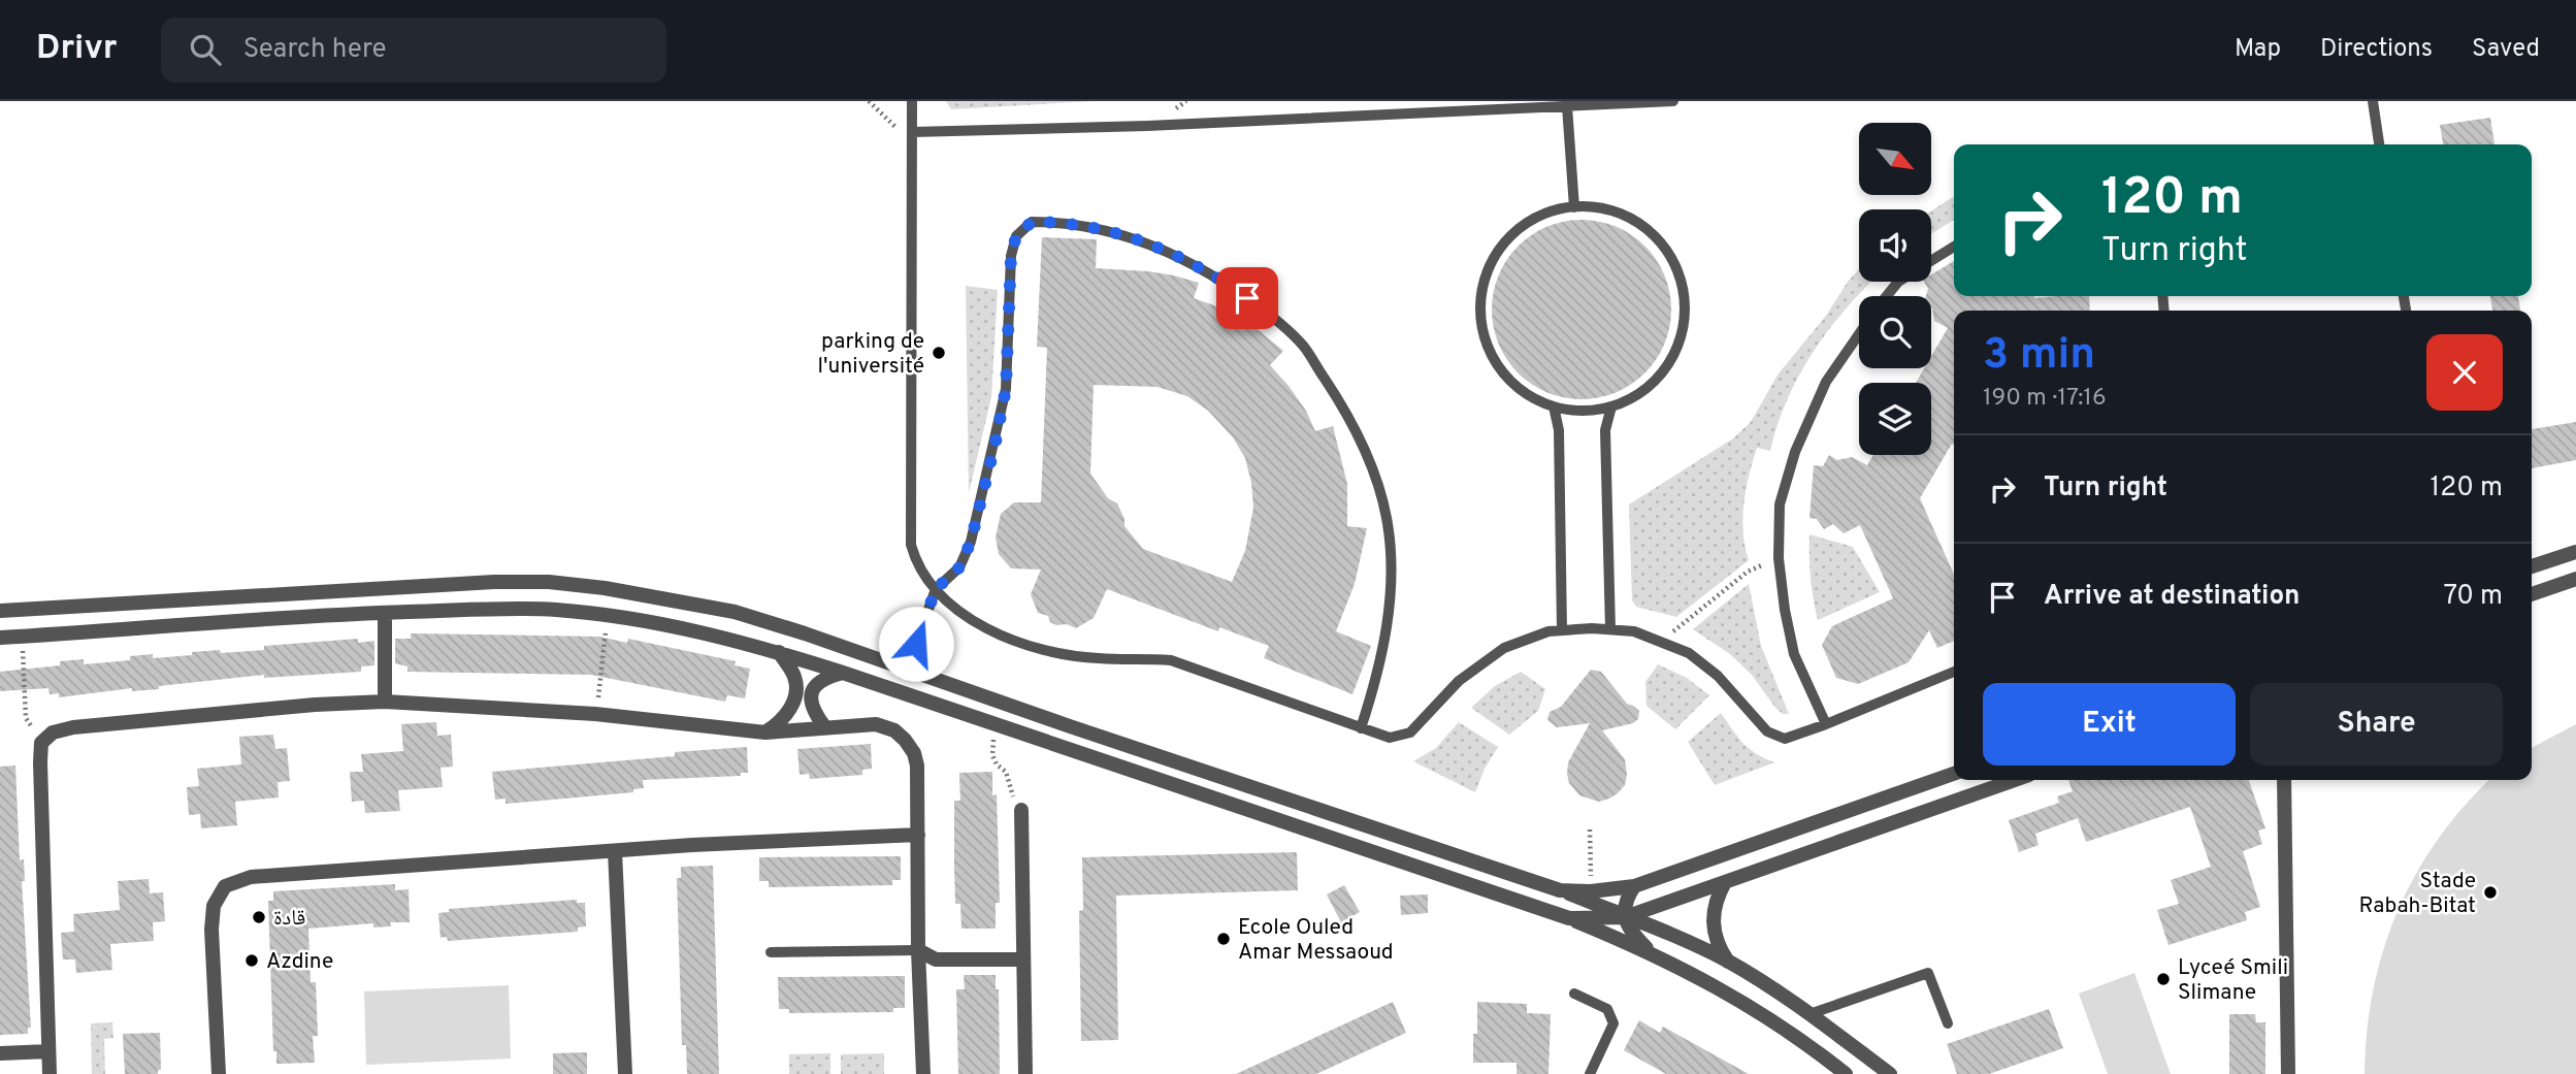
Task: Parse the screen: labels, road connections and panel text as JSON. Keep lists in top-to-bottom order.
{
  "places": [
    "parking de l'université",
    "Stade Rabah-Bitat",
    "قادة",
    "Ecole Ouled Amar Messaoud",
    "Azdine",
    "Lyceé Smili Slimane"
  ],
  "north": "bottom right",
  "page": {
    "header": "Drivr",
    "search": "Search here",
    "nav": ["Map", "Directions", "Saved"],
    "turn": ["120 m", "Turn right"],
    "heading": ["3 min", "190 m · 17:16"],
    "list": [
      {
        "name": "Turn right",
        "value": "120 m"
      },
      {
        "name": "Arrive at destination",
        "value": "70 m"
      }
    ],
    "buttons": ["Exit", "Share"]
  }
}
